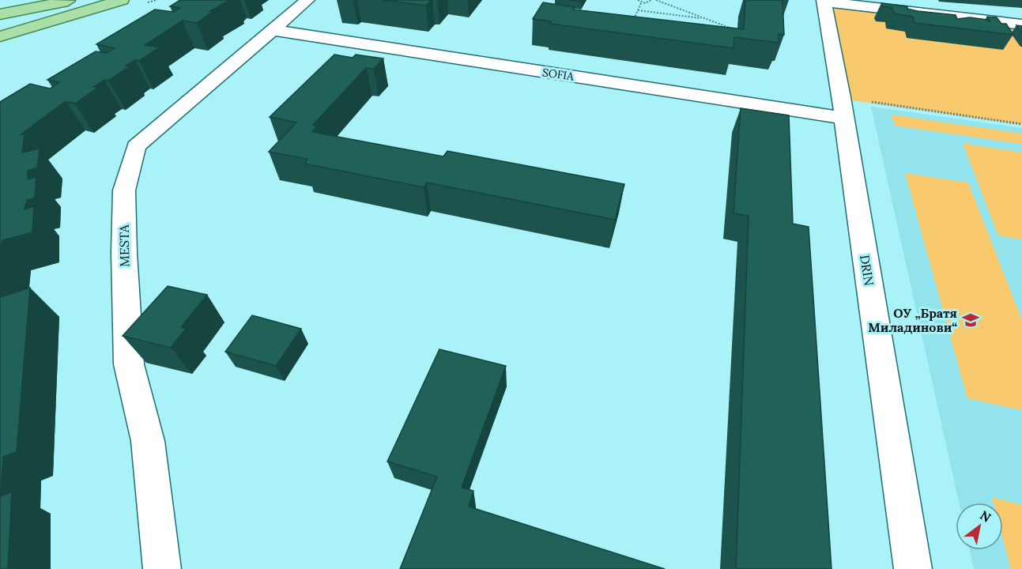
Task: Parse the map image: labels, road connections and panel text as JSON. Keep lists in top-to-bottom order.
{
  "streets": {
    "street": ["SOFIA", "MESTA", "DRIN"]
  },
  "crossings": [
    ["SOFIA", "MESTA"],
    ["SOFIA", "DRIN"]
  ],
  "places": {
    "school or university": ["ОУ „Братя Миладинови“"]
  },
  "north": "top right"
}
